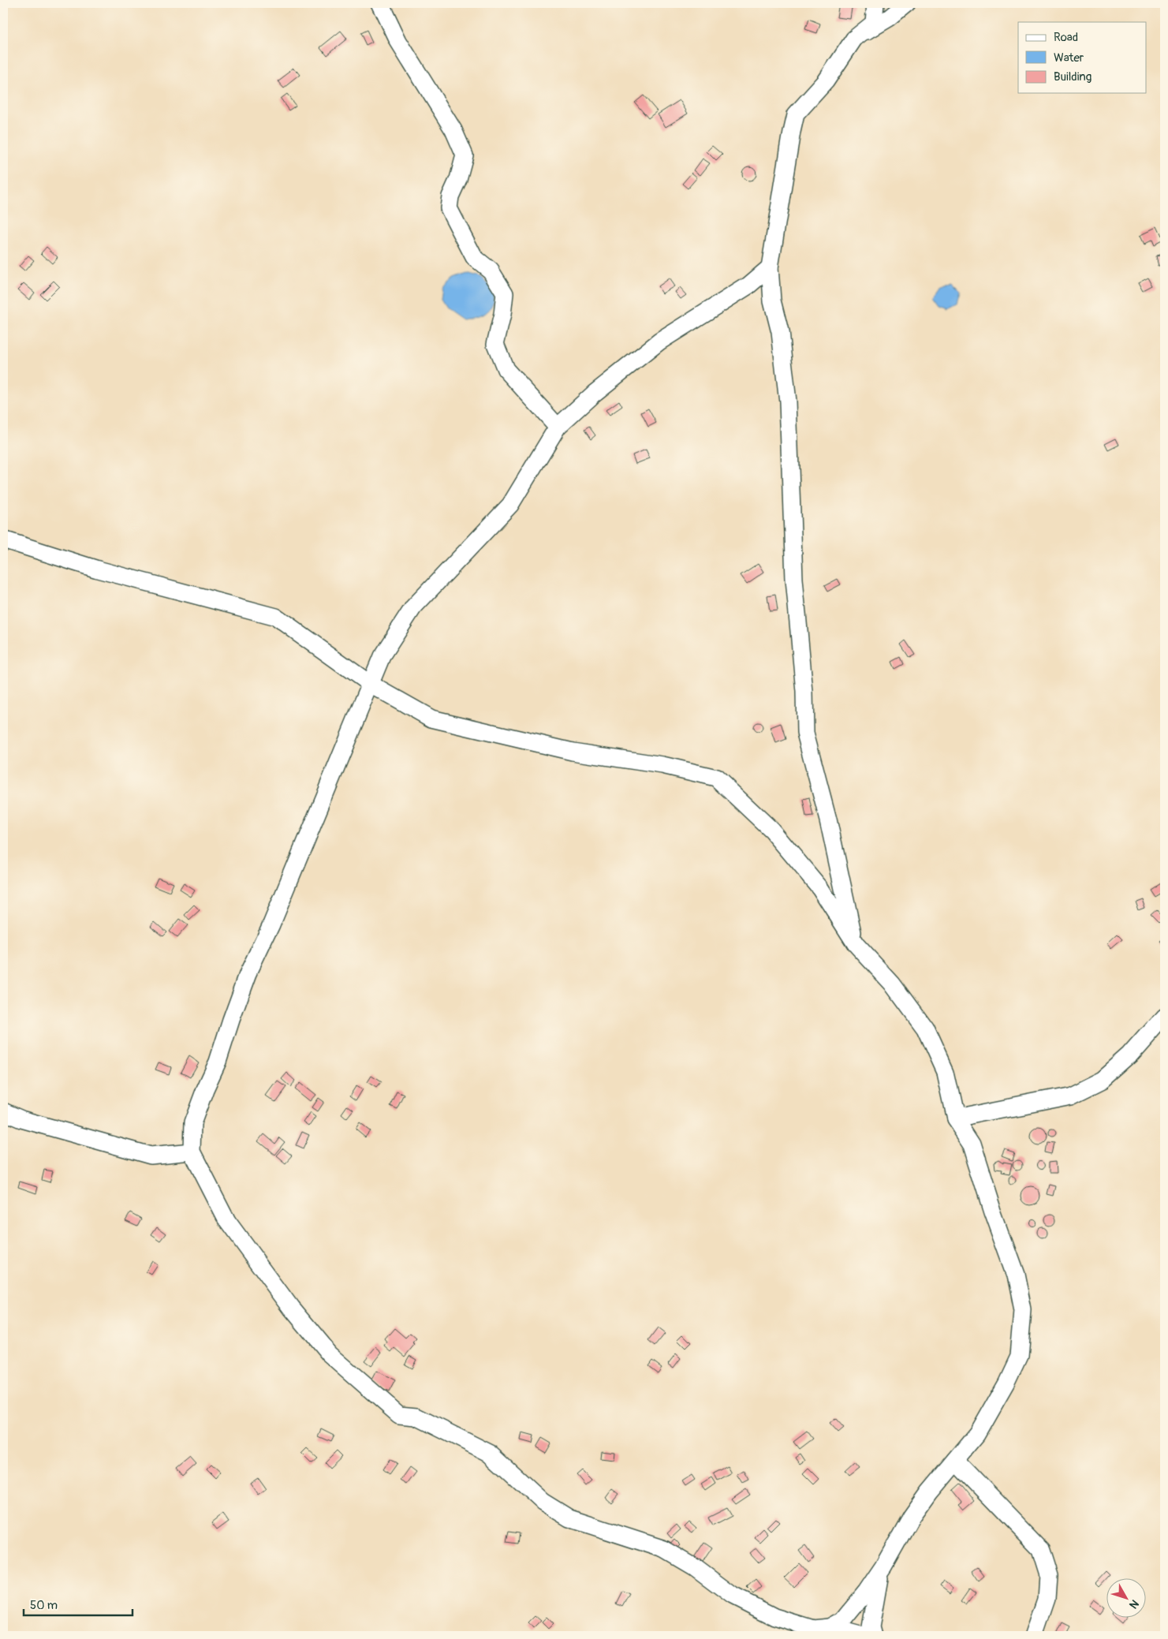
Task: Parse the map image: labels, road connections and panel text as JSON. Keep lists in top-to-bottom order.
{
  "legend": ["Road", "Water", "Building"],
  "scale_bar": "50 m",
  "north": "bottom right"
}
